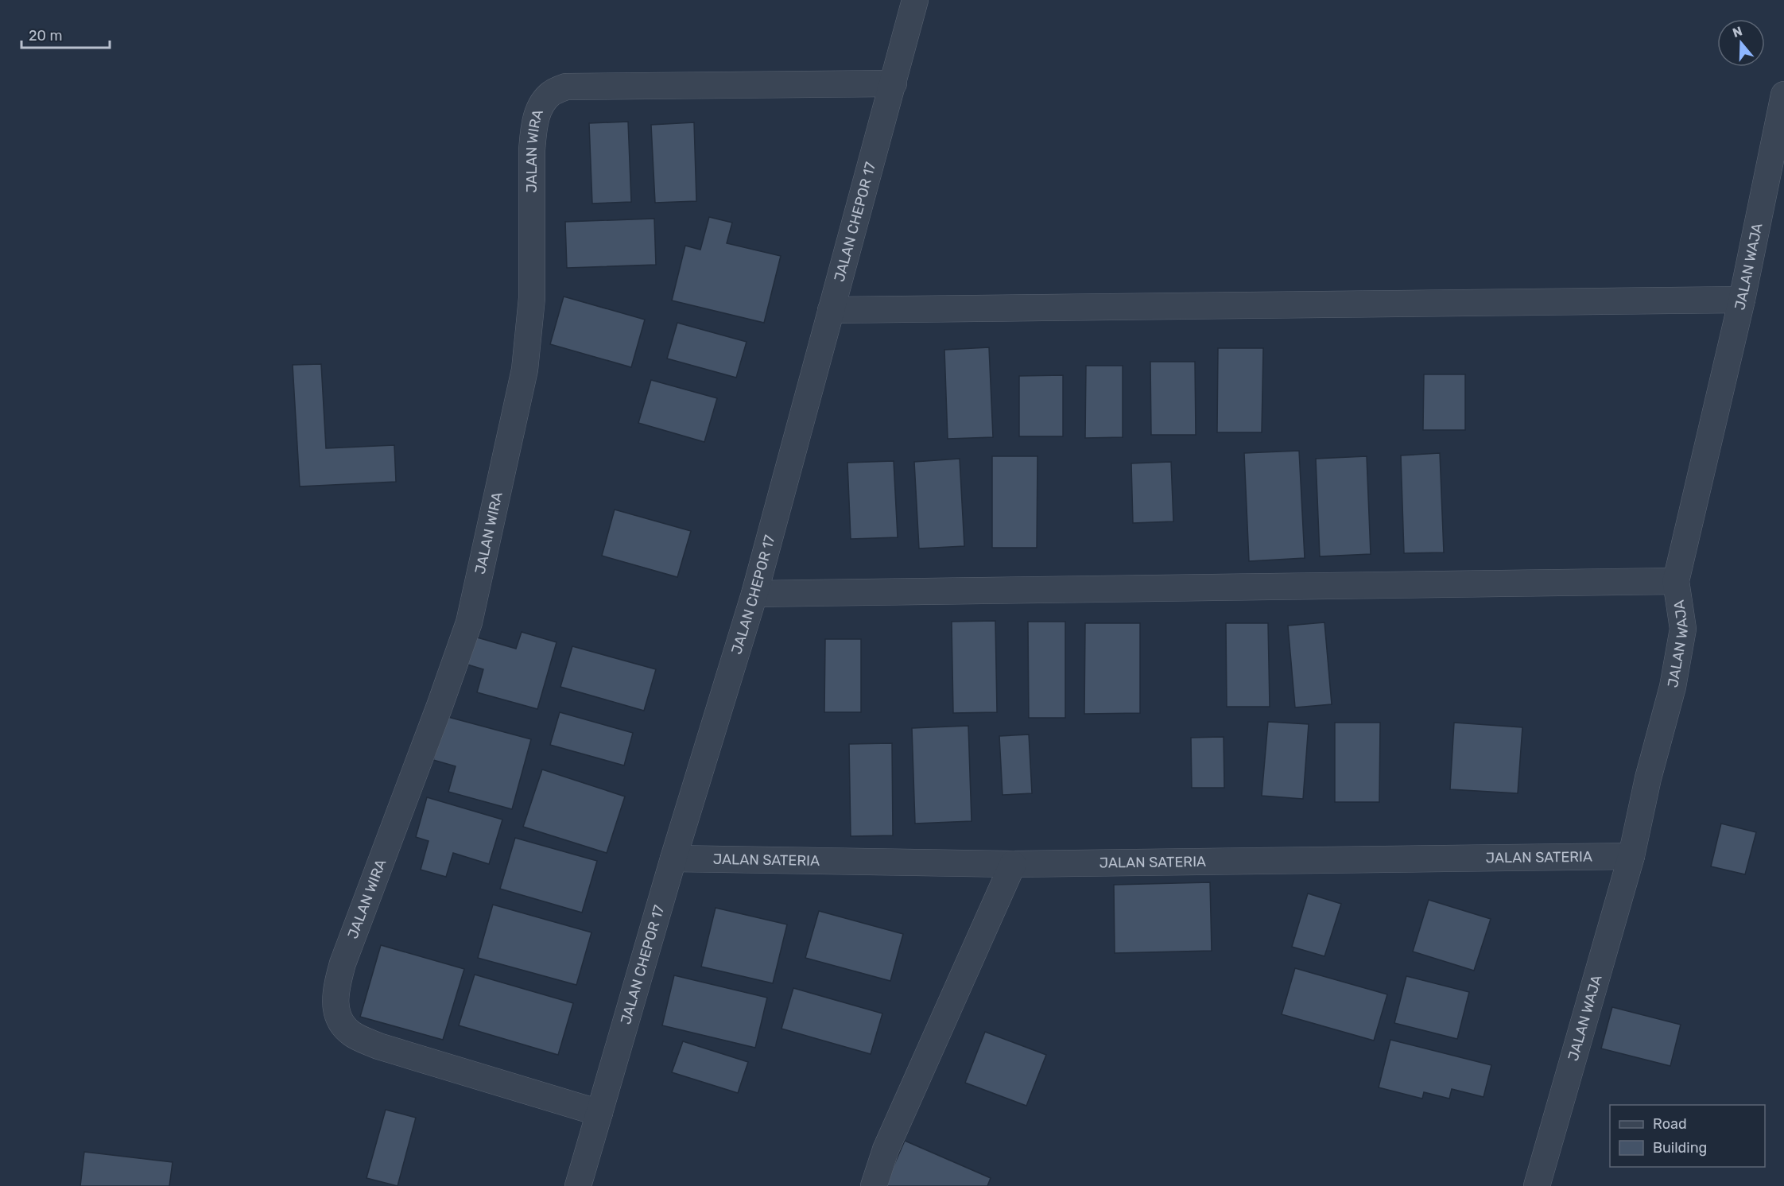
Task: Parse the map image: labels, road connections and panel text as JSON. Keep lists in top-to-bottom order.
{
  "streets": {
    "street": [
      "JALAN WIRA",
      "JALAN CHEPOR 17",
      "JALAN WAJA",
      "JALAN SATERIA"
    ]
  },
  "crossings": [
    ["JALAN WIRA", "JALAN CHEPOR 17"],
    ["JALAN CHEPOR 17", "JALAN SATERIA"],
    ["JALAN WAJA", "JALAN SATERIA"]
  ],
  "legend": ["Road", "Building"],
  "scale_bar": "20 m",
  "north": "top"
}
